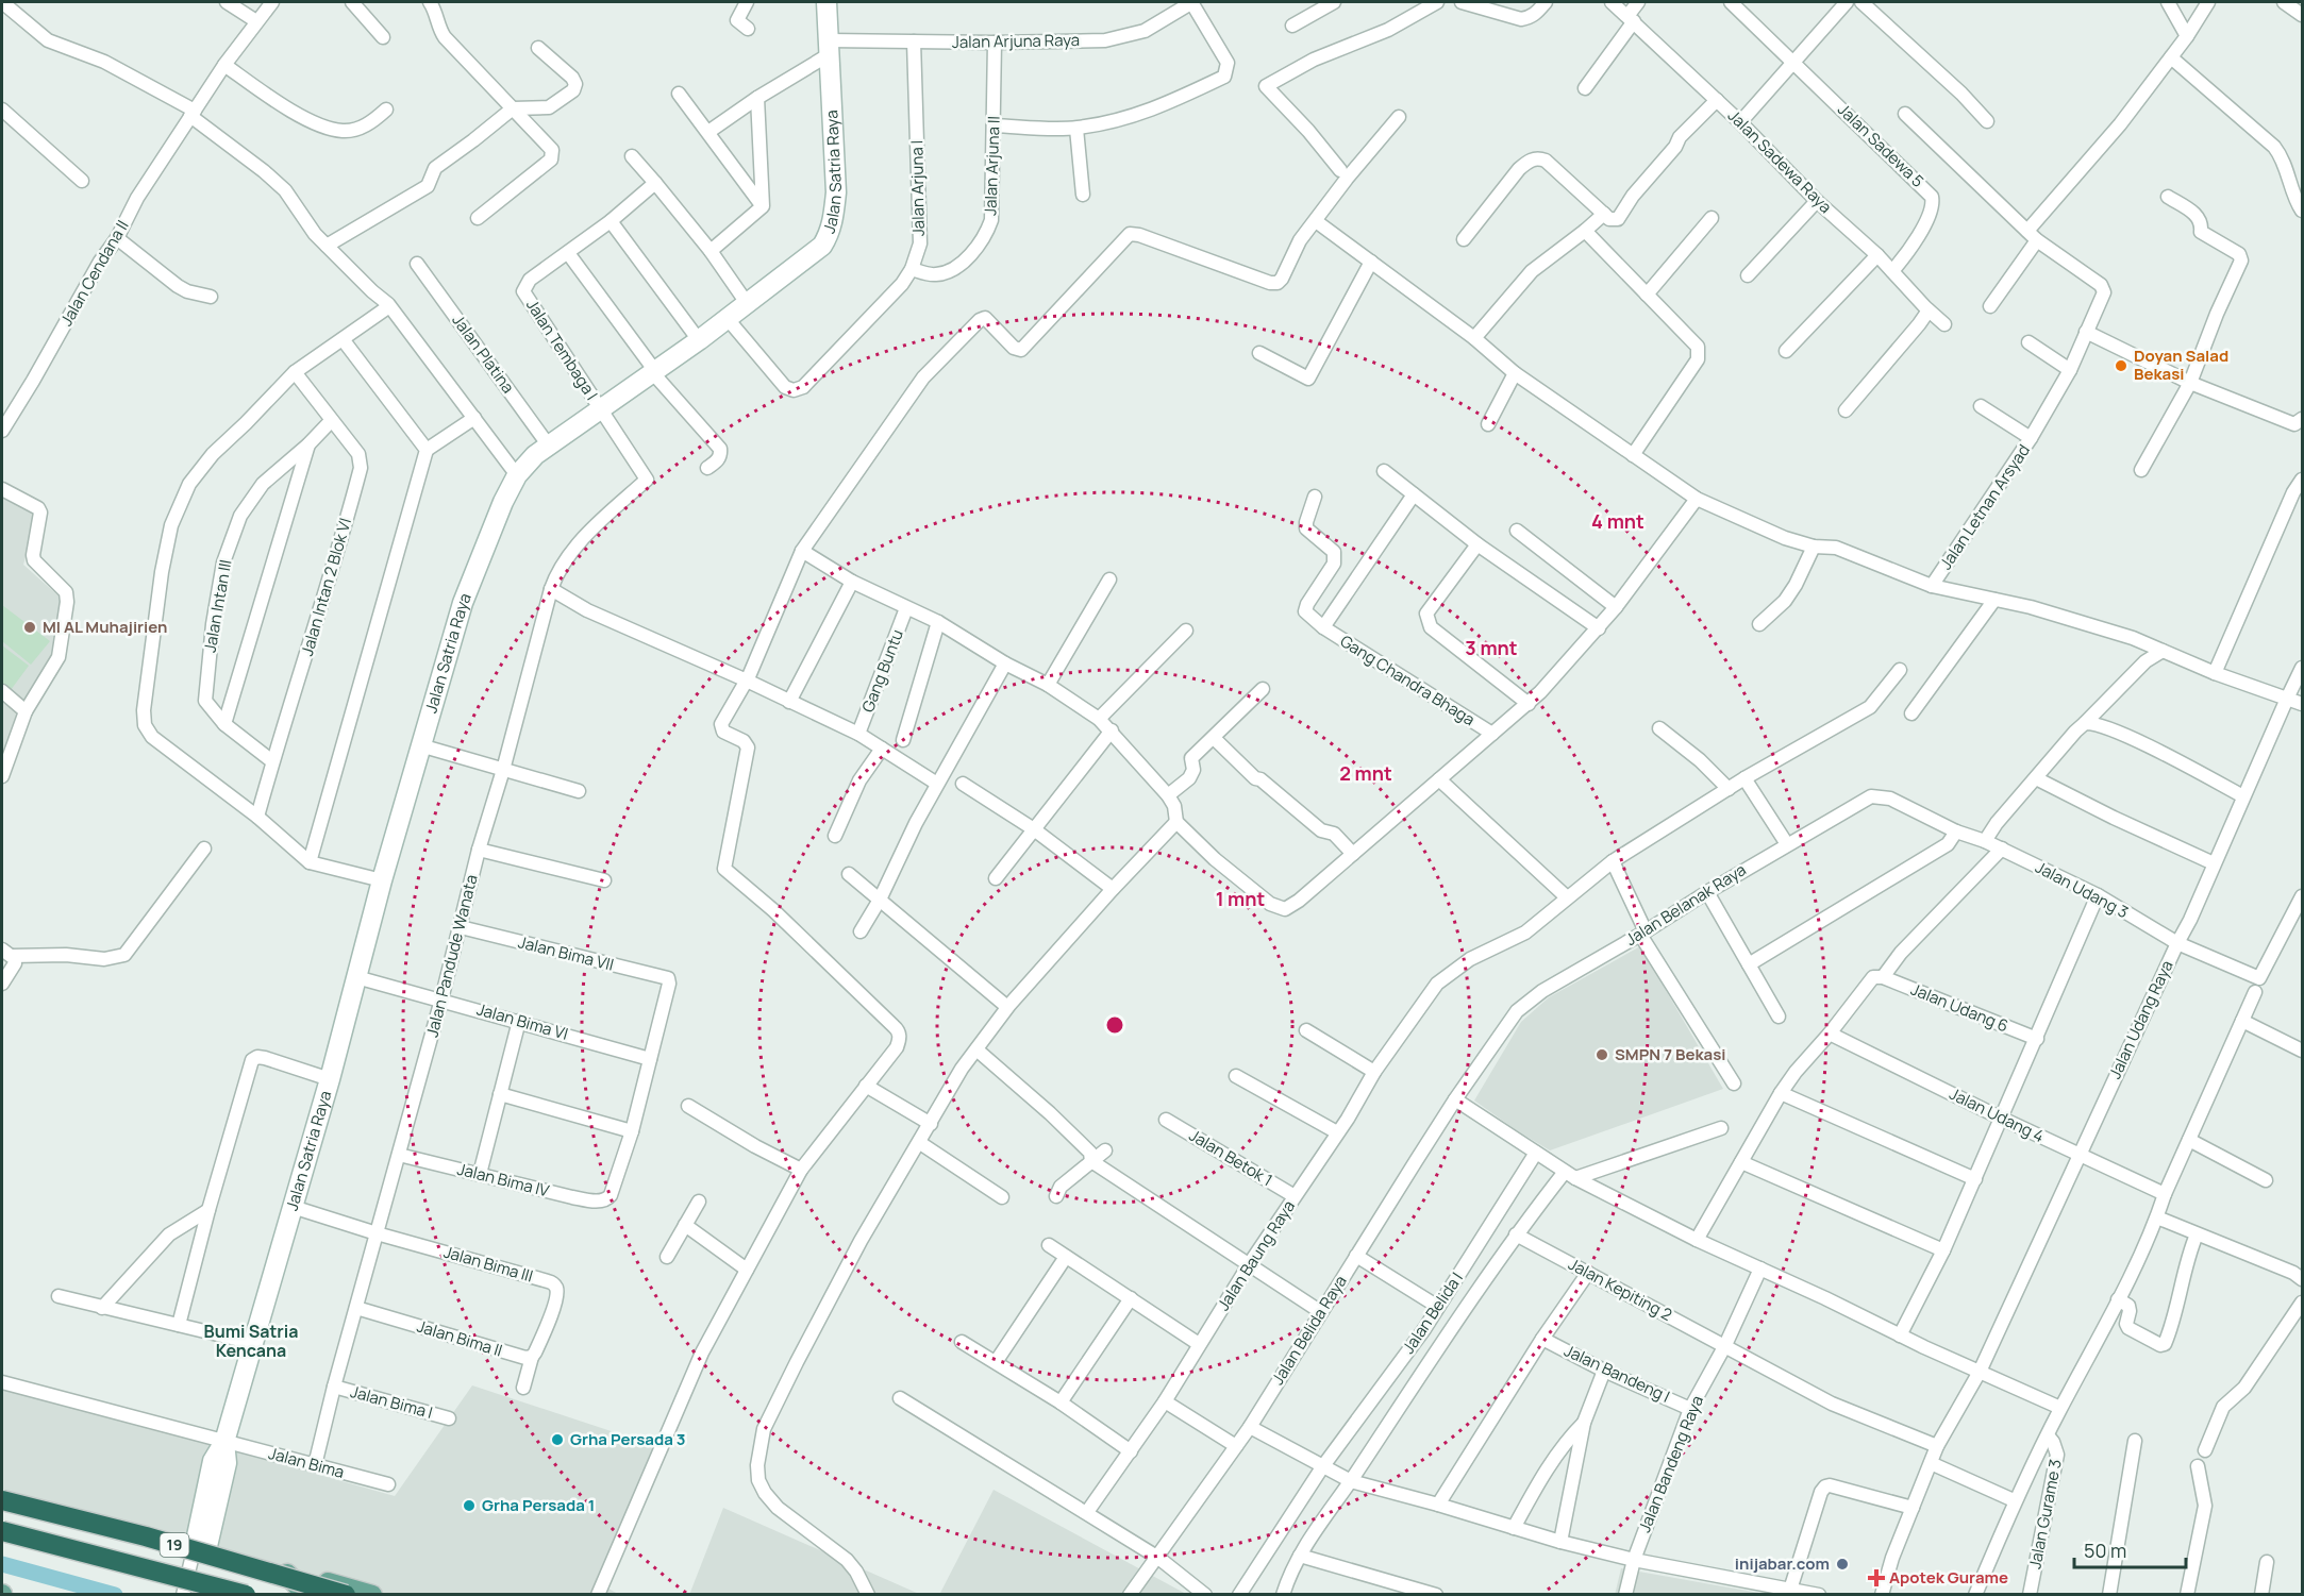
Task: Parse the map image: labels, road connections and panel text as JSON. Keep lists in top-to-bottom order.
{
  "streets": {
    "highway": ["19"],
    "street": [
      "Jalan Arjuna Raya",
      "Jalan Sadewa 5",
      "Jalan Sadewa Raya",
      "Jalan Arjuna II",
      "Jalan Satria Raya",
      "Jalan Arjuna I",
      "Jalan Cendana II",
      "Jalan Tembaga I",
      "Jalan Platina",
      "Jalan Letnan Arsyad",
      "Jalan Intan 2 Blok VI",
      "Jalan Intan III",
      "Gang Buntu",
      "Gang Chandra Bhaga",
      "Jalan Udang 3",
      "Jalan Belanak Raya",
      "Jalan Bima VII",
      "Jalan Pandude Wanata",
      "Jalan Udang 6",
      "Jalan Udang Raya",
      "Jalan Bima VI",
      "Jalan Udang 4",
      "Jalan Betok 1",
      "Jalan Bima IV",
      "Jalan Baung Raya",
      "Jalan Bima III",
      "Jalan Kepiting 2",
      "Jalan Belida I",
      "Jalan Belida Raya",
      "Jalan Bima II",
      "Jalan Bandeng I",
      "Jalan Bima I",
      "Jalan Bima",
      "Jalan Bandeng Raya",
      "Jalan Gurame 3"
    ]
  },
  "crossings": [
    ["Jalan Arjuna Raya", "Jalan Arjuna II"],
    ["Jalan Arjuna Raya", "Jalan Satria Raya"],
    ["Jalan Arjuna Raya", "Jalan Arjuna I"],
    ["Jalan Sadewa 5", "Jalan Sadewa Raya"],
    ["Jalan Arjuna II", "Jalan Arjuna I"],
    ["Jalan Satria Raya", "Jalan Arjuna I"],
    ["Jalan Satria Raya", "Jalan Tembaga I"],
    ["Jalan Satria Raya", "Jalan Platina"],
    ["Jalan Satria Raya", "Jalan Bima VI"],
    ["Jalan Satria Raya", "Jalan Bima III"],
    ["Jalan Satria Raya", "Jalan Bima"],
    ["Jalan Tembaga I", "Jalan Pandude Wanata"],
    ["Jalan Letnan Arsyad", "Jalan Udang Raya"],
    ["Jalan Intan 2 Blok VI", "Jalan Intan III"],
    ["Jalan Udang 3", "Jalan Belanak Raya"],
    ["Jalan Udang 3", "Jalan Udang Raya"],
    ["Jalan Belanak Raya", "Jalan Belida Raya"],
    ["Jalan Bima VII", "Jalan Pandude Wanata"],
    ["Jalan Bima VII", "Jalan Bima VI"],
    ["Jalan Pandude Wanata", "Jalan Bima VI"],
    ["Jalan Pandude Wanata", "Jalan Bima IV"],
    ["Jalan Pandude Wanata", "Jalan Bima III"],
    ["Jalan Pandude Wanata", "Jalan Bima II"],
    ["Jalan Pandude Wanata", "Jalan Bima I"],
    ["Jalan Pandude Wanata", "Jalan Bima"],
    ["Jalan Udang Raya", "Jalan Udang 4"],
    ["Jalan Udang Raya", "Jalan Kepiting 2"],
    ["Jalan Betok 1", "Jalan Baung Raya"],
    ["Jalan Bima III", "Jalan Bima II"],
    ["Jalan Kepiting 2", "Jalan Bandeng Raya"],
    ["Jalan Bandeng I", "Jalan Bandeng Raya"]
  ],
  "districts": ["Bumi Satria Kencana"],
  "places": {
    "other": [
      "Doyan Salad Bekasi",
      "MI AL Muhajirien",
      "SMPN 7 Bekasi",
      "Grha Persada 3",
      "Grha Persada 1",
      "inijabar.com"
    ],
    "health": ["Apotek Gurame"]
  },
  "scale_bar": "50 m",
  "rings": [
    "4 mnt",
    "3 mnt",
    "2 mnt",
    "1 mnt"
  ]
}
